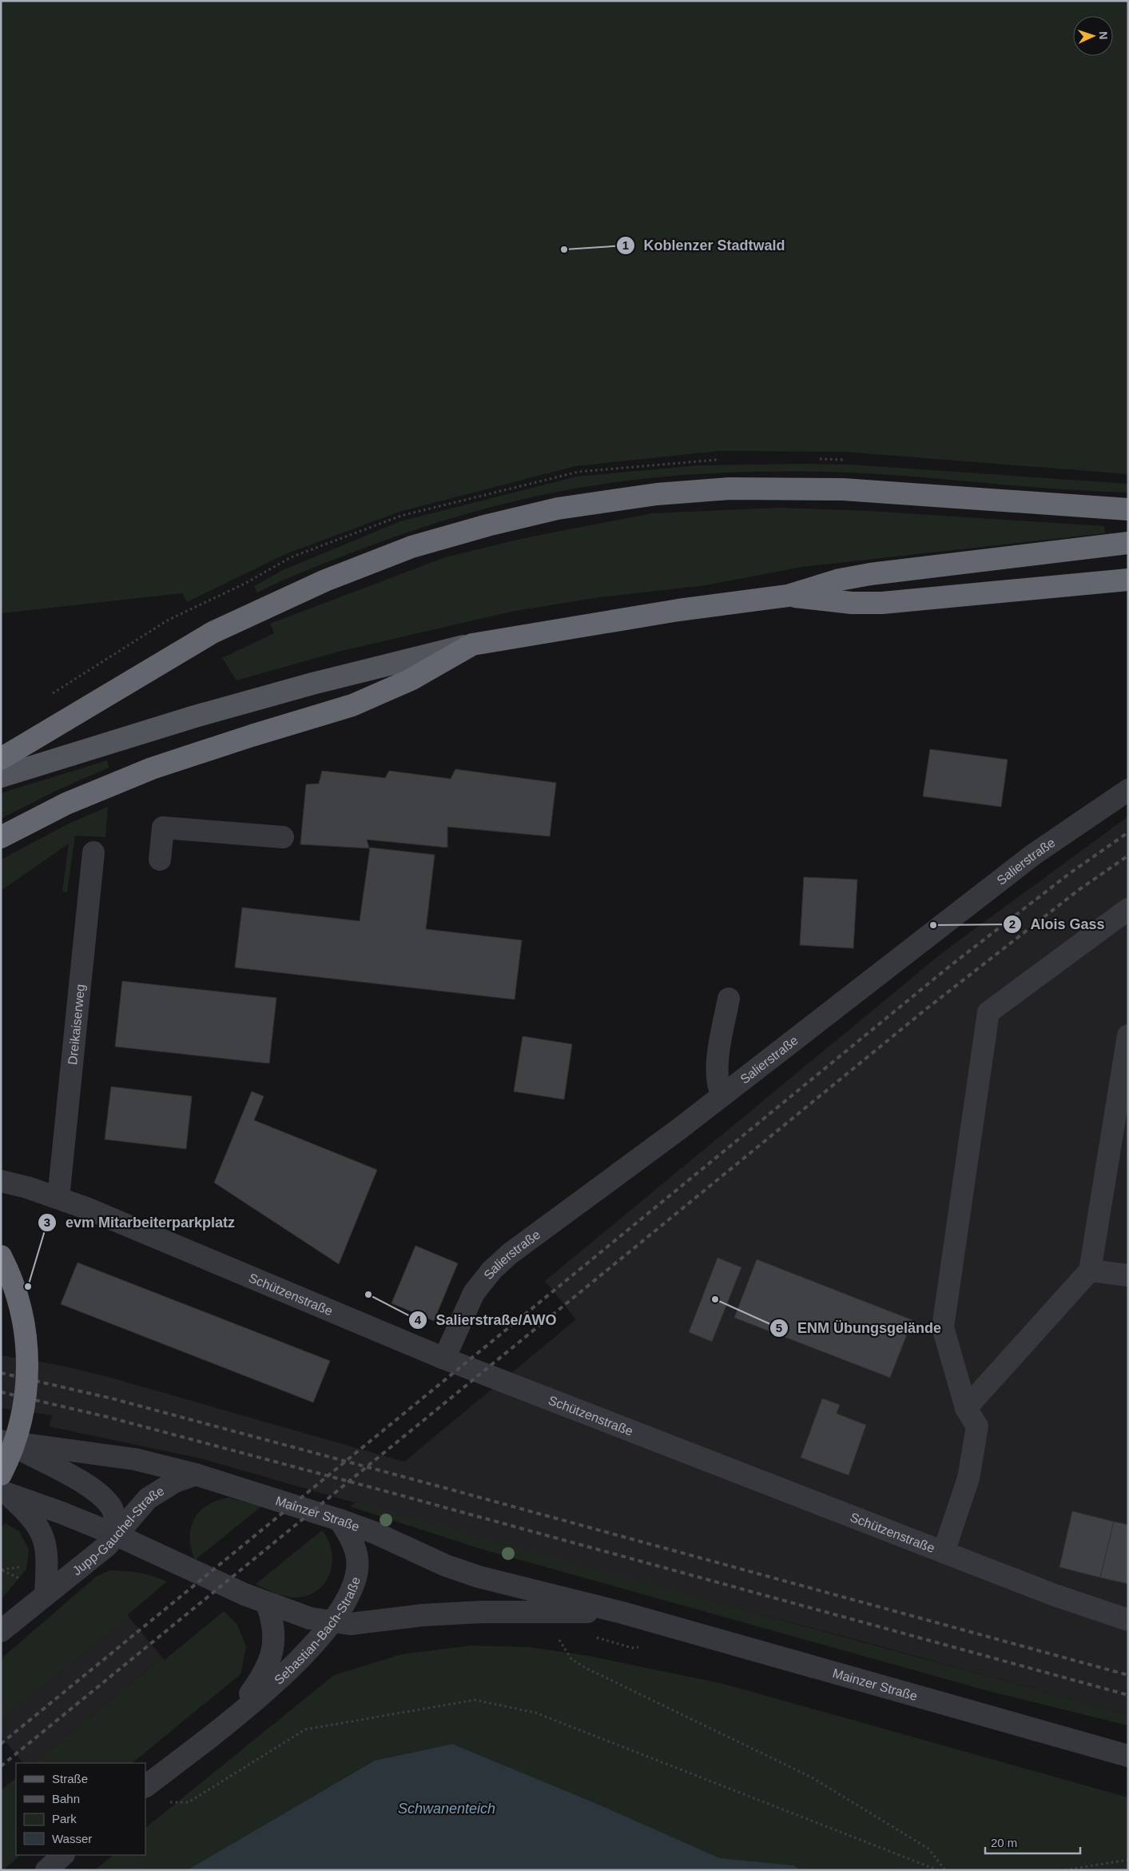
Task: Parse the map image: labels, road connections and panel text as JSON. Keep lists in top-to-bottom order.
{
  "streets": {
    "street": [
      "Salierstraße",
      "Dreikaiserweg",
      "Schützenstraße",
      "Mainzer Straße",
      "Jupp-Gauchel-Straße",
      "Sebastian-Bach-Straße"
    ]
  },
  "crossings": [
    ["Salierstraße", "Schützenstraße"],
    ["Dreikaiserweg", "Schützenstraße"],
    ["Mainzer Straße", "Jupp-Gauchel-Straße"],
    ["Mainzer Straße", "Sebastian-Bach-Straße"]
  ],
  "water": ["Schwanenteich"],
  "places": [
    "Koblenzer Stadtwald",
    "Alois Gass",
    "evm Mitarbeiterparkplatz",
    "Salierstraße/AWO",
    "ENM Übungsgelände"
  ],
  "legend": [
    "Straße",
    "Bahn",
    "Park",
    "Wasser"
  ],
  "scale_bar": "20 m",
  "north": "right"
}
